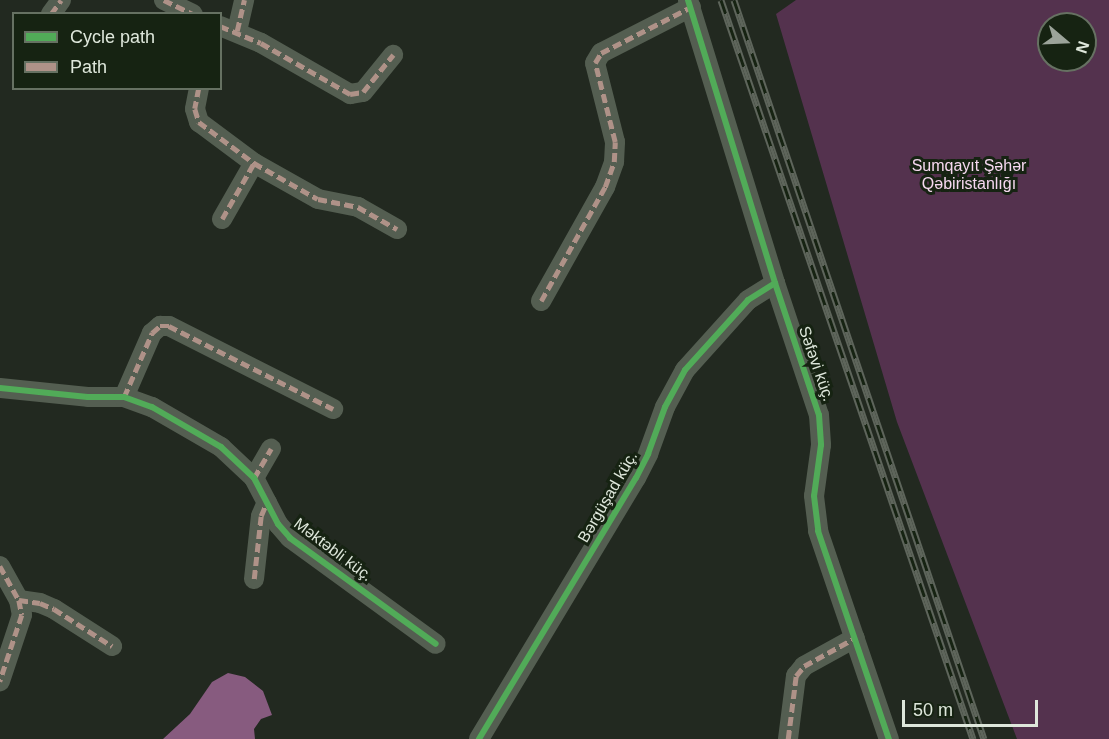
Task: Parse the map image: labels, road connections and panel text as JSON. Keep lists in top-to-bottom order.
{
  "streets": {
    "street": ["Səfəvi küç.", "Bərgüşad küç.", "Məktəbli küç."]
  },
  "crossings": [
    ["Səfəvi küç.", "Bərgüşad küç."]
  ],
  "parks": ["Sumqayıt Şəhər Qəbiristanlığı"],
  "legend": ["Cycle path", "Path"],
  "scale_bar": "50 m",
  "north": "right"
}
